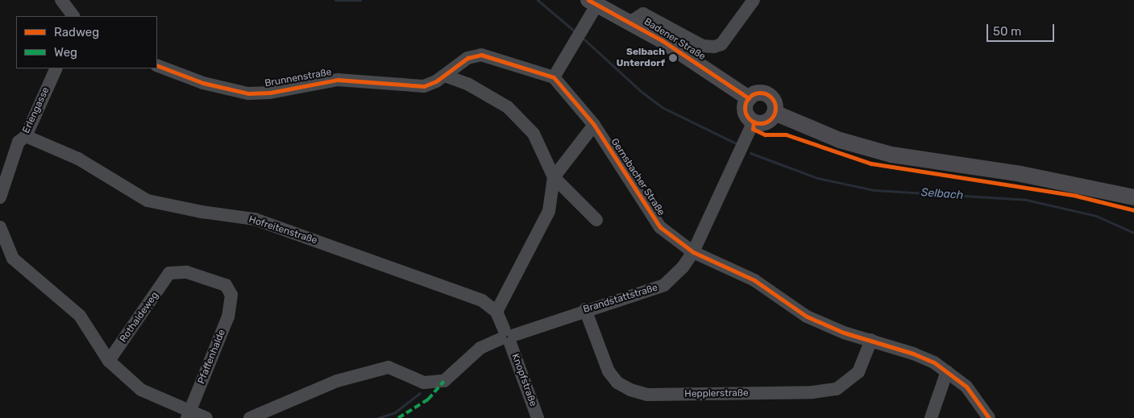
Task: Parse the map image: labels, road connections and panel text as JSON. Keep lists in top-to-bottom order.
{
  "streets": {
    "main road": ["Badener Straße"],
    "street": [
      "Brunnenstraße",
      "Erlengasse",
      "Gernsbacher Straße",
      "Hofreitenstraße",
      "Brandstattstraße",
      "Rothaldeweg",
      "Pfaffenhalde",
      "Knopfstraße",
      "Hepplerstraße"
    ]
  },
  "crossings": [
    ["Badener Straße", "Gernsbacher Straße"],
    ["Badener Straße", "Brandstattstraße"],
    ["Erlengasse", "Hofreitenstraße"],
    ["Gernsbacher Straße", "Brandstattstraße"],
    ["Gernsbacher Straße", "Hepplerstraße"],
    ["Brandstattstraße", "Knopfstraße"],
    ["Brandstattstraße", "Hepplerstraße"],
    ["Rothaldeweg", "Pfaffenhalde"]
  ],
  "water": ["Selbach"],
  "places": ["Selbach Unterdorf"],
  "legend": ["Radweg", "Weg"],
  "scale_bar": "50 m"
}
